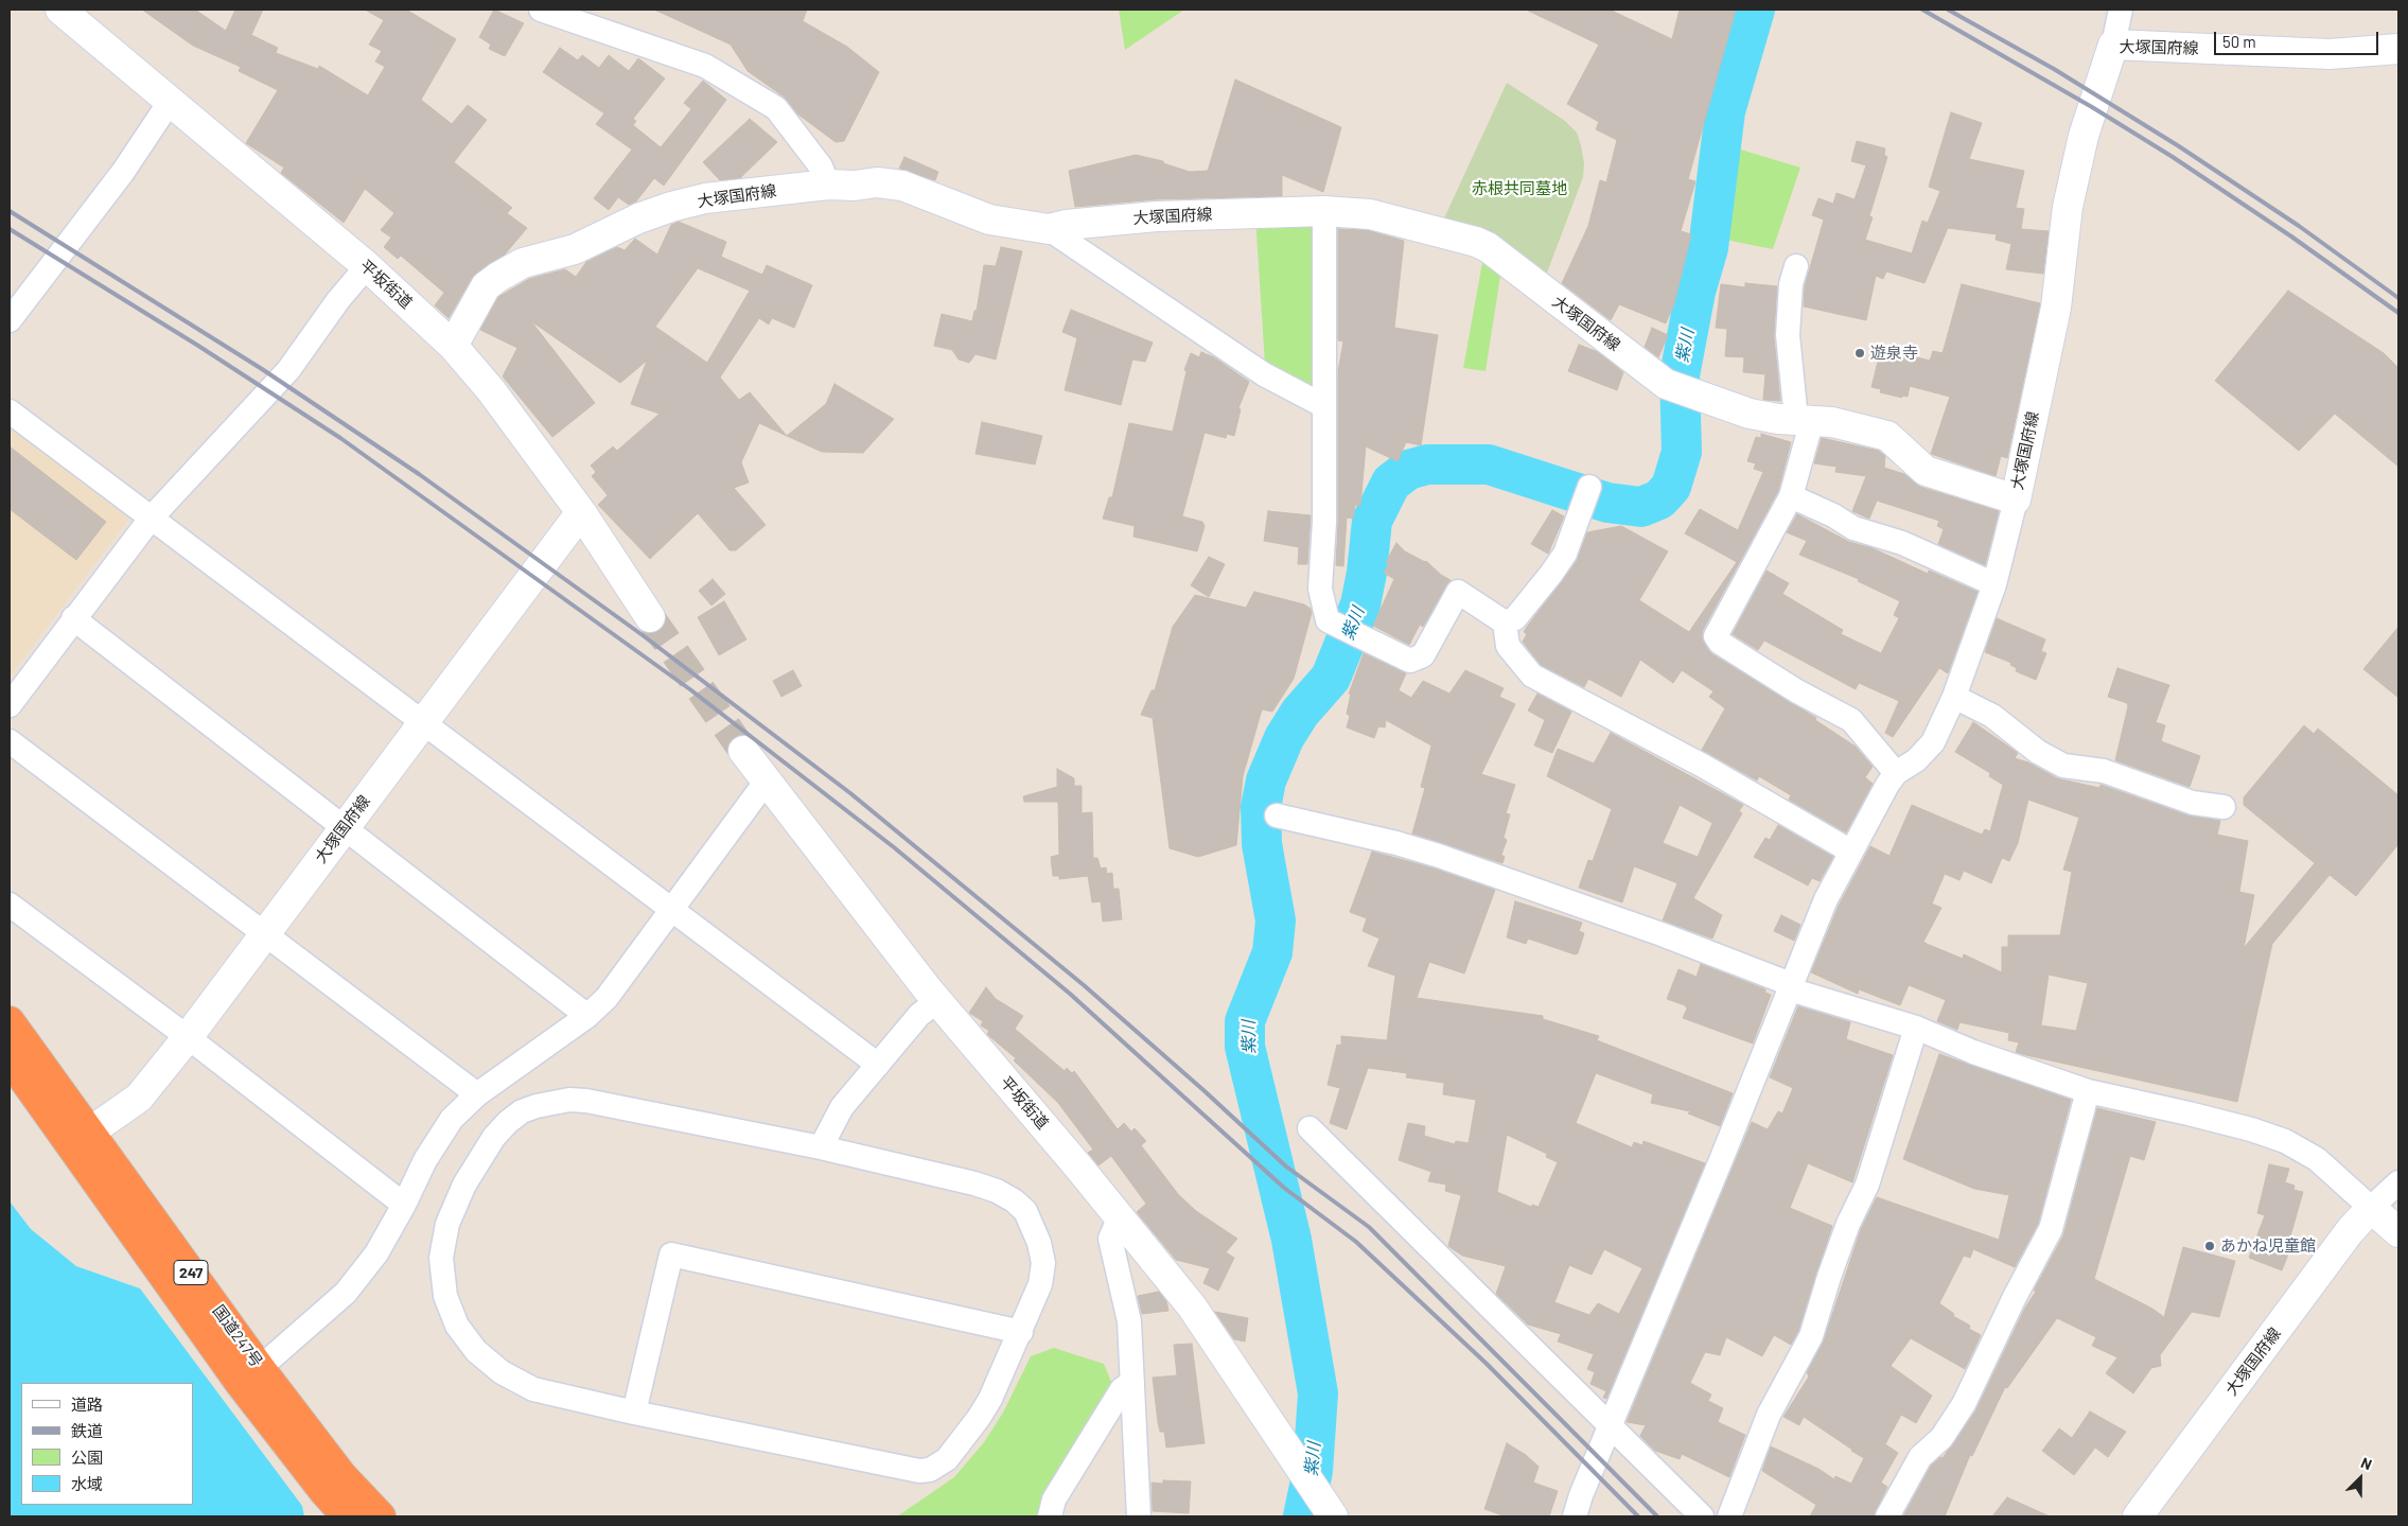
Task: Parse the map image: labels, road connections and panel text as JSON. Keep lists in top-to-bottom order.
{
  "streets": {
    "highway": ["247", "国道247号"],
    "main road": ["大塚国府線", "平坂街道"]
  },
  "crossings": [
    ["大塚国府線", "平坂街道"],
    ["大塚国府線", "国道247号"]
  ],
  "water": ["紫川"],
  "parks": ["赤根共同墓地"],
  "places": ["遊泉寺", "あかね児童館"],
  "legend": [
    "道路",
    "鉄道",
    "公園",
    "水域"
  ],
  "scale_bar": "50 m",
  "north": "top right"
}
